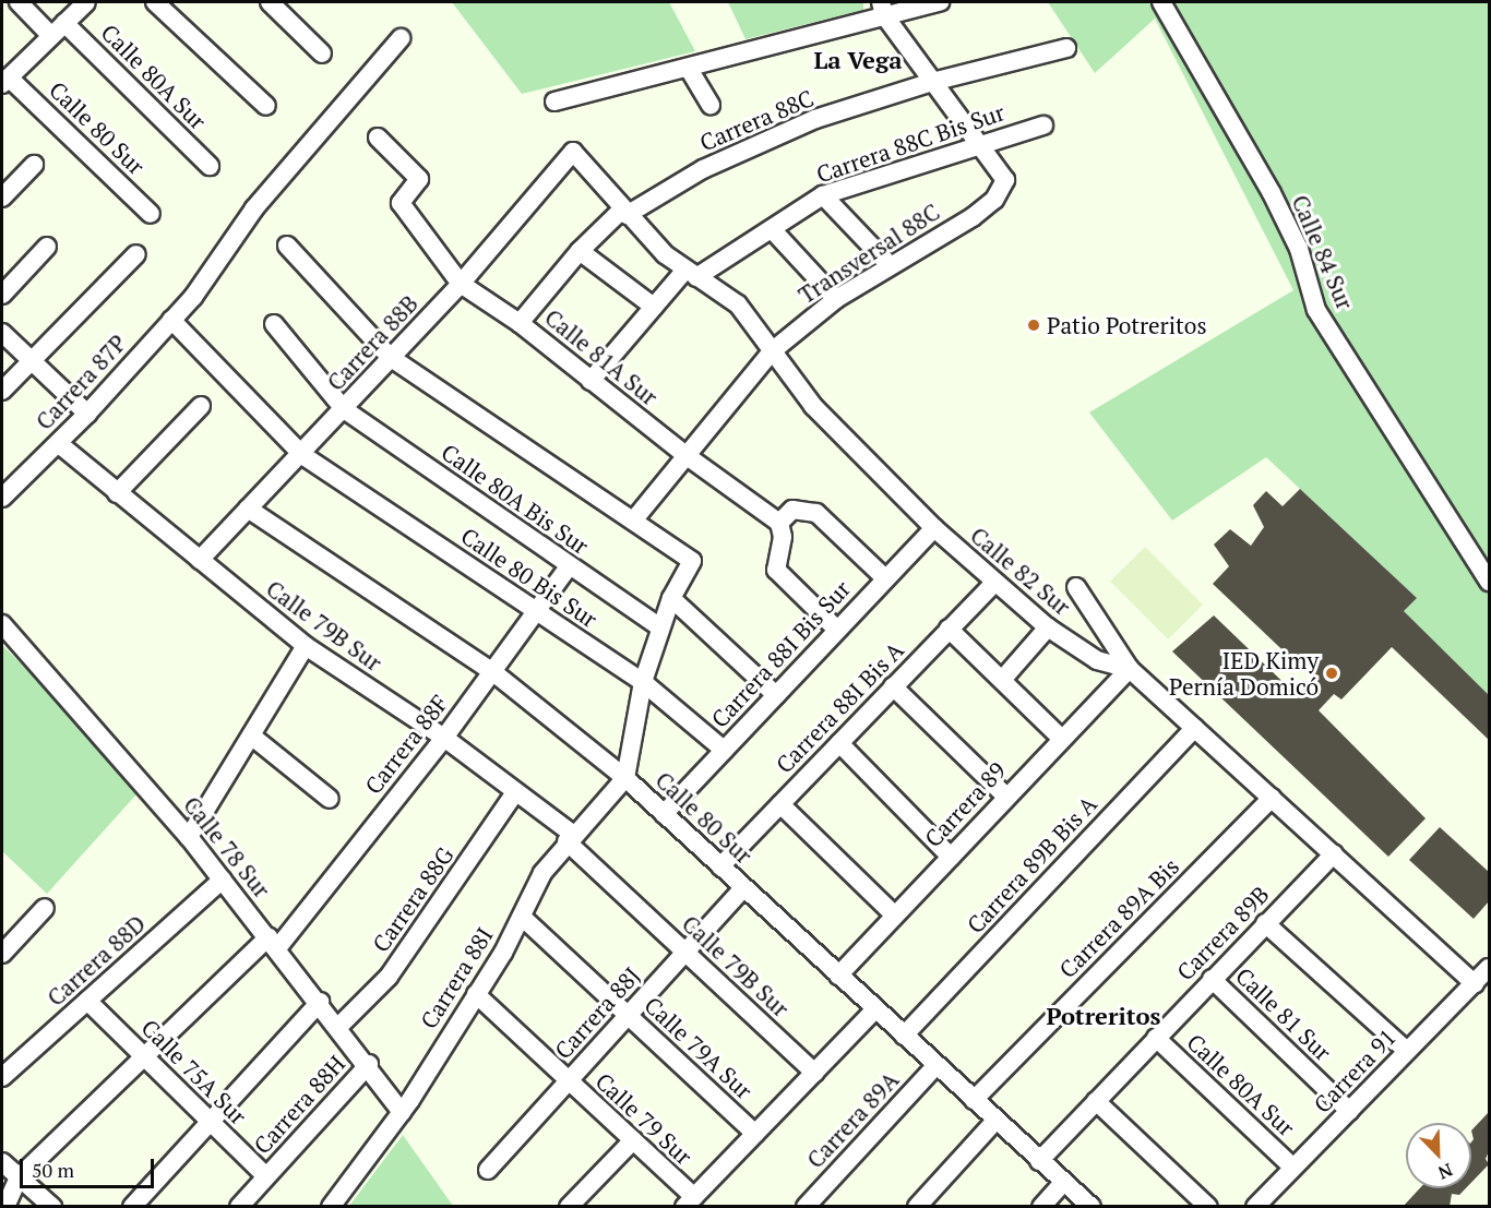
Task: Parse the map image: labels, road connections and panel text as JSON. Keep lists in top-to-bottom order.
{
  "streets": {
    "street": [
      "Calle 80A Sur",
      "Carrera 88C",
      "Calle 80 Sur",
      "Carrera 88C Bis Sur",
      "Calle 84 Sur",
      "Transversal 88C",
      "Carrera 88B",
      "Calle 81A Sur",
      "Carrera 87P",
      "Calle 80A Bis Sur",
      "Calle 82 Sur",
      "Calle 80 Bis Sur",
      "Calle 79B Sur",
      "Carrera 88I Bis Sur",
      "Carrera 88I Bis A",
      "Carrera 88F",
      "Carrera 89",
      "Calle 78 Sur",
      "Carrera 89B Bis A",
      "Carrera 88G",
      "Carrera 89A Bis",
      "Carrera 89B",
      "Carrera 88D",
      "Carrera 88I",
      "Carrera 88J",
      "Calle 81 Sur",
      "Calle 79A Sur",
      "Carrera 91",
      "Calle 75A Sur",
      "Carrera 88H",
      "Calle 79 Sur",
      "Carrera 89A"
    ]
  },
  "crossings": [
    ["Calle 80A Sur", "Carrera 89B"],
    ["Calle 80A Sur", "Carrera 91"],
    ["Carrera 88C", "Calle 81A Sur"],
    ["Carrera 88C", "Calle 82 Sur"],
    ["Calle 80 Sur", "Carrera 88B"],
    ["Calle 80 Sur", "Carrera 88I Bis Sur"],
    ["Calle 80 Sur", "Carrera 88I Bis A"],
    ["Calle 80 Sur", "Carrera 88F"],
    ["Calle 80 Sur", "Carrera 89"],
    ["Calle 80 Sur", "Carrera 89B Bis A"],
    ["Calle 80 Sur", "Carrera 89A Bis"],
    ["Calle 80 Sur", "Carrera 89B"],
    ["Calle 80 Sur", "Carrera 88I"],
    ["Calle 80 Sur", "Carrera 88J"],
    ["Calle 80 Sur", "Carrera 89A"],
    ["Carrera 88C Bis Sur", "Transversal 88C"],
    ["Carrera 88C Bis Sur", "Calle 81A Sur"],
    ["Carrera 88C Bis Sur", "Calle 82 Sur"],
    ["Transversal 88C", "Calle 81A Sur"],
    ["Transversal 88C", "Calle 82 Sur"],
    ["Carrera 88B", "Calle 81A Sur"],
    ["Carrera 88B", "Calle 80A Bis Sur"],
    ["Carrera 88B", "Calle 82 Sur"],
    ["Carrera 88B", "Calle 80 Bis Sur"],
    ["Carrera 88B", "Calle 79B Sur"],
    ["Carrera 87P", "Calle 80 Bis Sur"],
    ["Carrera 87P", "Calle 79B Sur"],
    ["Calle 80A Bis Sur", "Carrera 88F"],
    ["Calle 82 Sur", "Carrera 88I Bis Sur"],
    ["Calle 82 Sur", "Carrera 88I Bis A"],
    ["Calle 82 Sur", "Carrera 89"],
    ["Calle 82 Sur", "Carrera 89B Bis A"],
    ["Calle 82 Sur", "Carrera 89A Bis"],
    ["Calle 82 Sur", "Carrera 89B"],
    ["Calle 82 Sur", "Carrera 91"],
    ["Calle 80 Bis Sur", "Carrera 88I Bis Sur"],
    ["Calle 80 Bis Sur", "Carrera 88F"],
    ["Calle 79B Sur", "Carrera 88F"],
    ["Calle 79B Sur", "Carrera 88G"],
    ["Calle 79B Sur", "Carrera 88I"],
    ["Calle 79B Sur", "Carrera 88J"],
    ["Carrera 88F", "Calle 78 Sur"],
    ["Carrera 88F", "Calle 75A Sur"],
    ["Calle 78 Sur", "Carrera 88G"],
    ["Calle 78 Sur", "Carrera 88D"],
    ["Calle 78 Sur", "Carrera 88I"],
    ["Calle 78 Sur", "Carrera 88H"],
    ["Carrera 89B", "Calle 81 Sur"],
    ["Carrera 88D", "Calle 75A Sur"],
    ["Carrera 88I", "Calle 79A Sur"],
    ["Carrera 88I", "Calle 79 Sur"],
    ["Carrera 88J", "Calle 79A Sur"],
    ["Carrera 88J", "Calle 79 Sur"],
    ["Calle 81 Sur", "Carrera 91"],
    ["Calle 75A Sur", "Carrera 88H"]
  ],
  "districts": ["La Vega", "Potreritos"],
  "places": ["Patio Potreritos", "IED Kimy Pernía Domicó"],
  "scale_bar": "50 m",
  "north": "bottom right"
}
